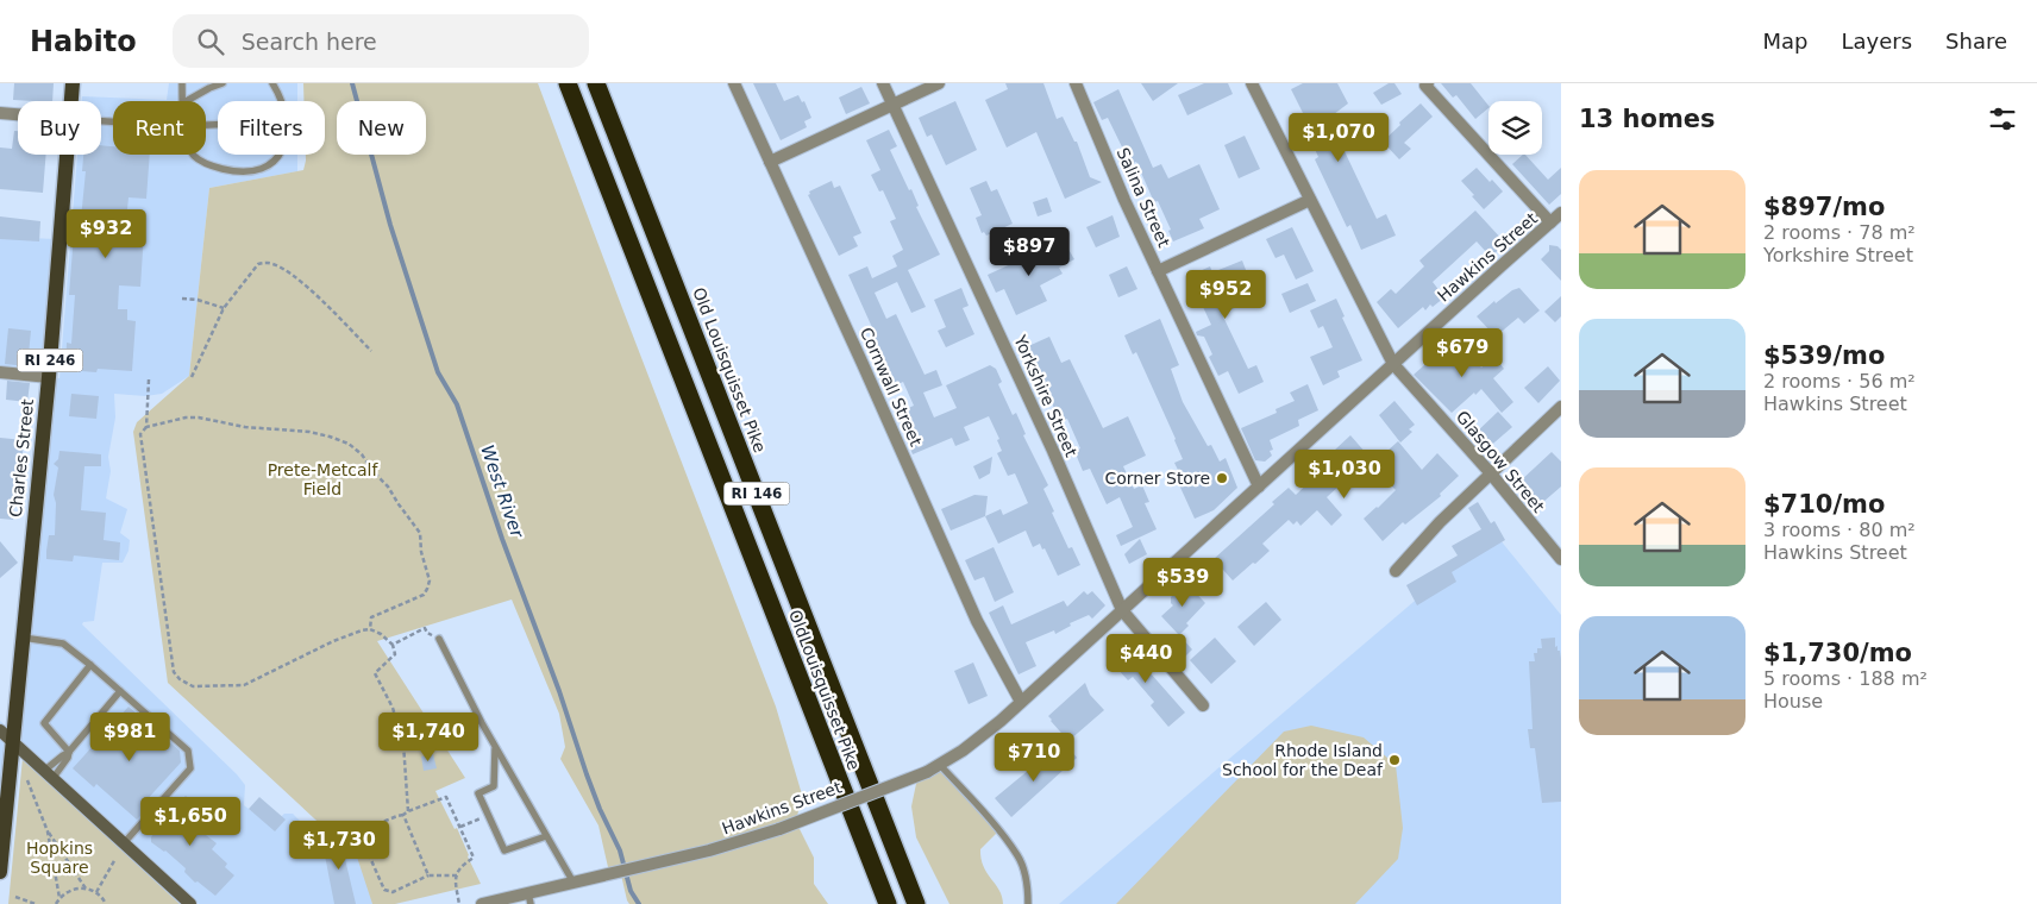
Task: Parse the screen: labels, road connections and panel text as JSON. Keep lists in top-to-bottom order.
{
  "streets": {
    "highway": ["Old Louisquisset Pike", "RI 146", "OldLouisquisset Pike"],
    "main road": ["RI 246", "Charles Street"],
    "street": [
      "Salina Street",
      "Hawkins Street",
      "Cornwall Street",
      "Yorkshire Street",
      "Glasgow Street"
    ]
  },
  "crossings": [
    ["Salina Street", "Hawkins Street"],
    ["Hawkins Street", "Cornwall Street"],
    ["Hawkins Street", "Yorkshire Street"],
    ["Hawkins Street", "Glasgow Street"]
  ],
  "water": ["West River"],
  "parks": ["Prete-Metcalf Field", "Hopkins Square"],
  "places": ["Corner Store", "Rhode Island School for the Deaf"],
  "page": {
    "header": "Habito",
    "search": "Search here",
    "nav": ["Map", "Layers", "Share"],
    "heading": "13 homes",
    "chip": [
      "Buy",
      "Rent",
      "Filters",
      "New"
    ],
    "price": [
      "$1,070",
      "$932",
      "$897",
      "$952",
      "$679",
      "$1,030",
      "$539",
      "$440",
      "$981",
      "$1,740",
      "$710",
      "$1,650",
      "$1,730"
    ],
    "list": [
      {
        "name": "$897/mo",
        "note": "2 rooms · 78 m² · Yorkshire Street"
      },
      {
        "name": "$539/mo",
        "note": "2 rooms · 56 m² · Hawkins Street"
      },
      {
        "name": "$710/mo",
        "note": "3 rooms · 80 m² · Hawkins Street"
      },
      {
        "name": "$1,730/mo",
        "note": "5 rooms · 188 m² · House"
      }
    ]
  }
}
